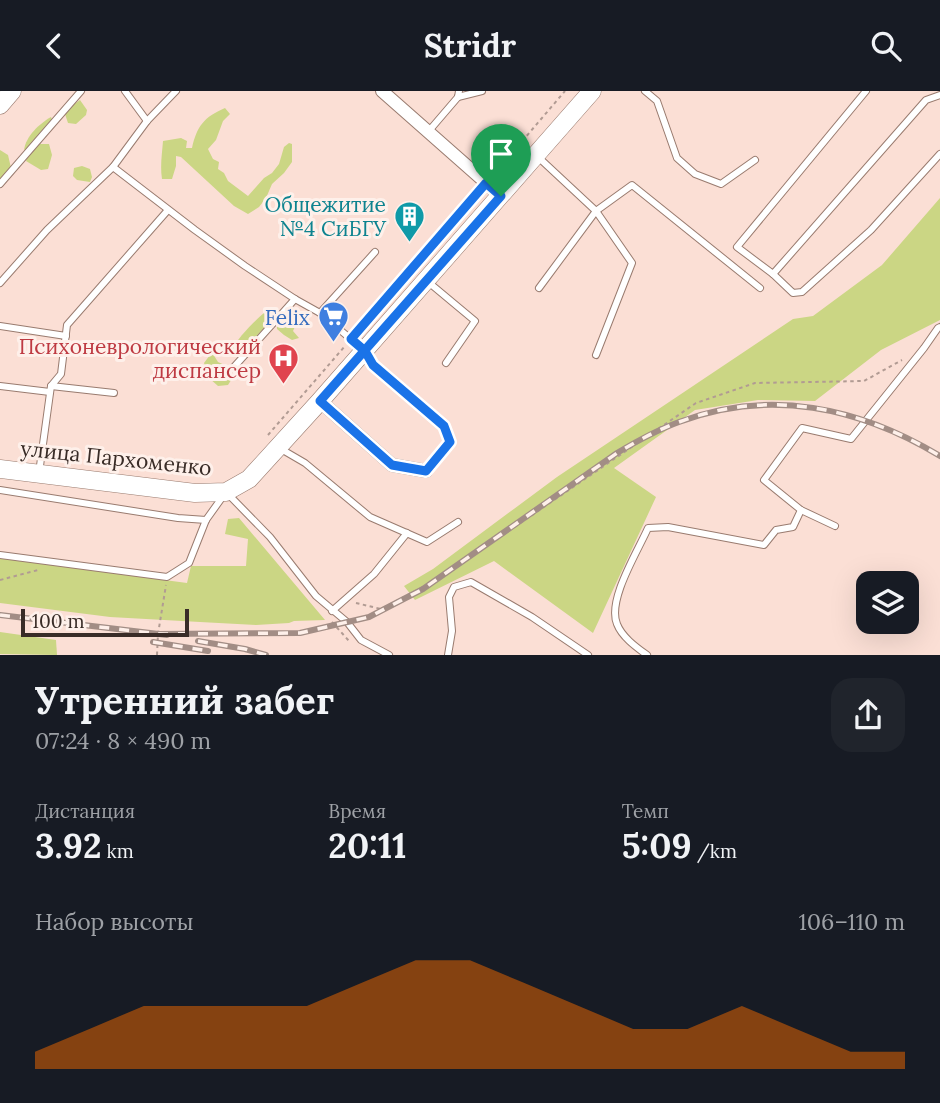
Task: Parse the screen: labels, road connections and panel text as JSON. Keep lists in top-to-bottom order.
{
  "streets": {
    "main road": ["улица Пархоменко"]
  },
  "places": {
    "building": ["Общежитие №4 СиБГУ"],
    "supermarket": ["Felix"],
    "hospital": ["Психоневрологический диспансер"]
  },
  "scale_bar": "100 m",
  "page": {
    "header": "Stridr",
    "scale": "100 m",
    "heading": ["Утренний забег", "07:24 · 8 × 490 m"],
    "stats": [
      ["Дистанция", "3.92 km"],
      ["Время", "20:11"],
      ["Темп", "5:09 /km"]
    ],
    "chart": ["Набор высоты", "106–110 m"]
  }
}
